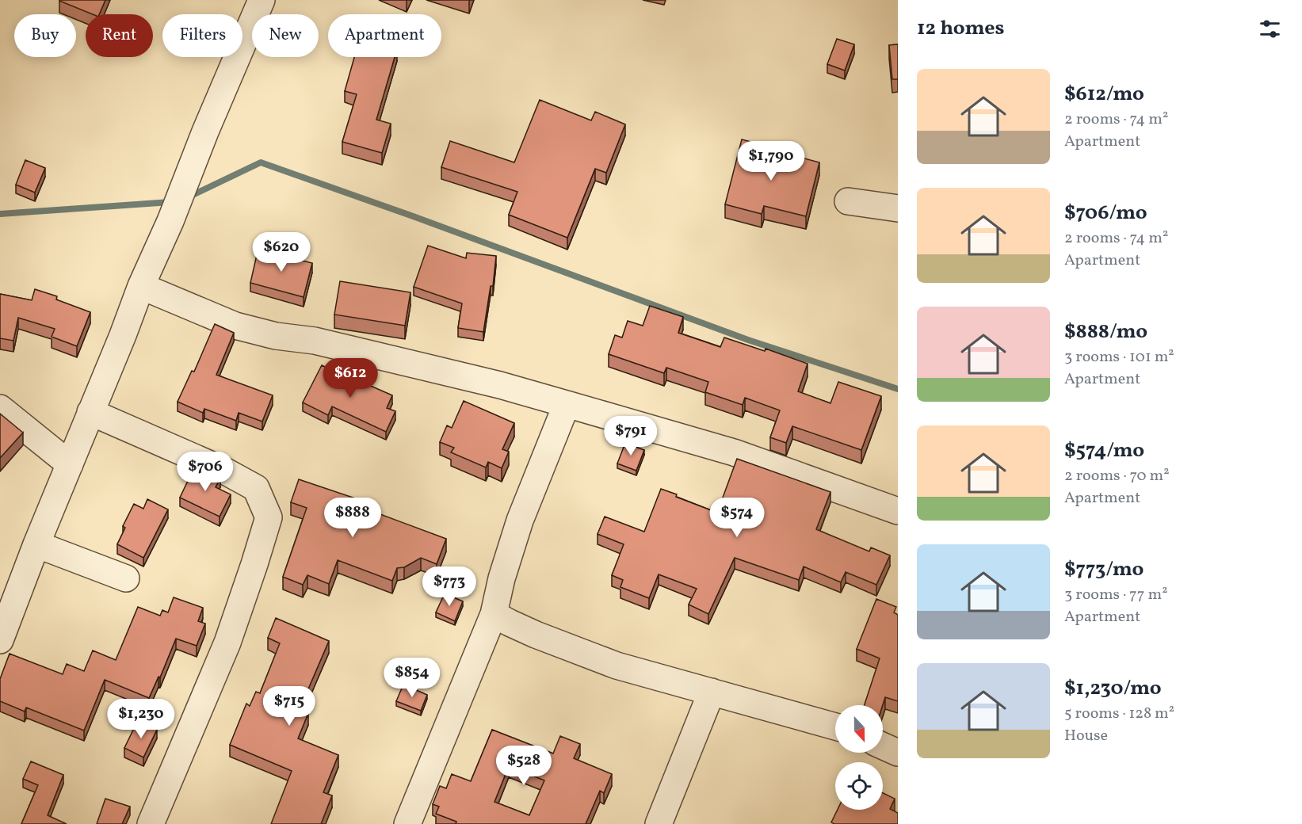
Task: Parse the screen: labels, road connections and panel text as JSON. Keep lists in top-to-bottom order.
{
  "north": "bottom",
  "page": {
    "heading": "12 homes",
    "chip": [
      "Buy",
      "Rent",
      "Filters",
      "New",
      "Apartment"
    ],
    "list": [
      {
        "name": "$612/mo",
        "note": "2 rooms · 74 m² · Apartment"
      },
      {
        "name": "$706/mo",
        "note": "2 rooms · 74 m² · Apartment"
      },
      {
        "name": "$888/mo",
        "note": "3 rooms · 101 m² · Apartment"
      },
      {
        "name": "$574/mo",
        "note": "2 rooms · 70 m² · Apartment"
      },
      {
        "name": "$773/mo",
        "note": "3 rooms · 77 m² · Apartment"
      },
      {
        "name": "$1,230/mo",
        "note": "5 rooms · 128 m² · House"
      }
    ],
    "price": [
      "$1,790",
      "$620",
      "$612",
      "$791",
      "$706",
      "$888",
      "$574",
      "$773",
      "$854",
      "$715",
      "$1,230",
      "$528"
    ]
  }
}
